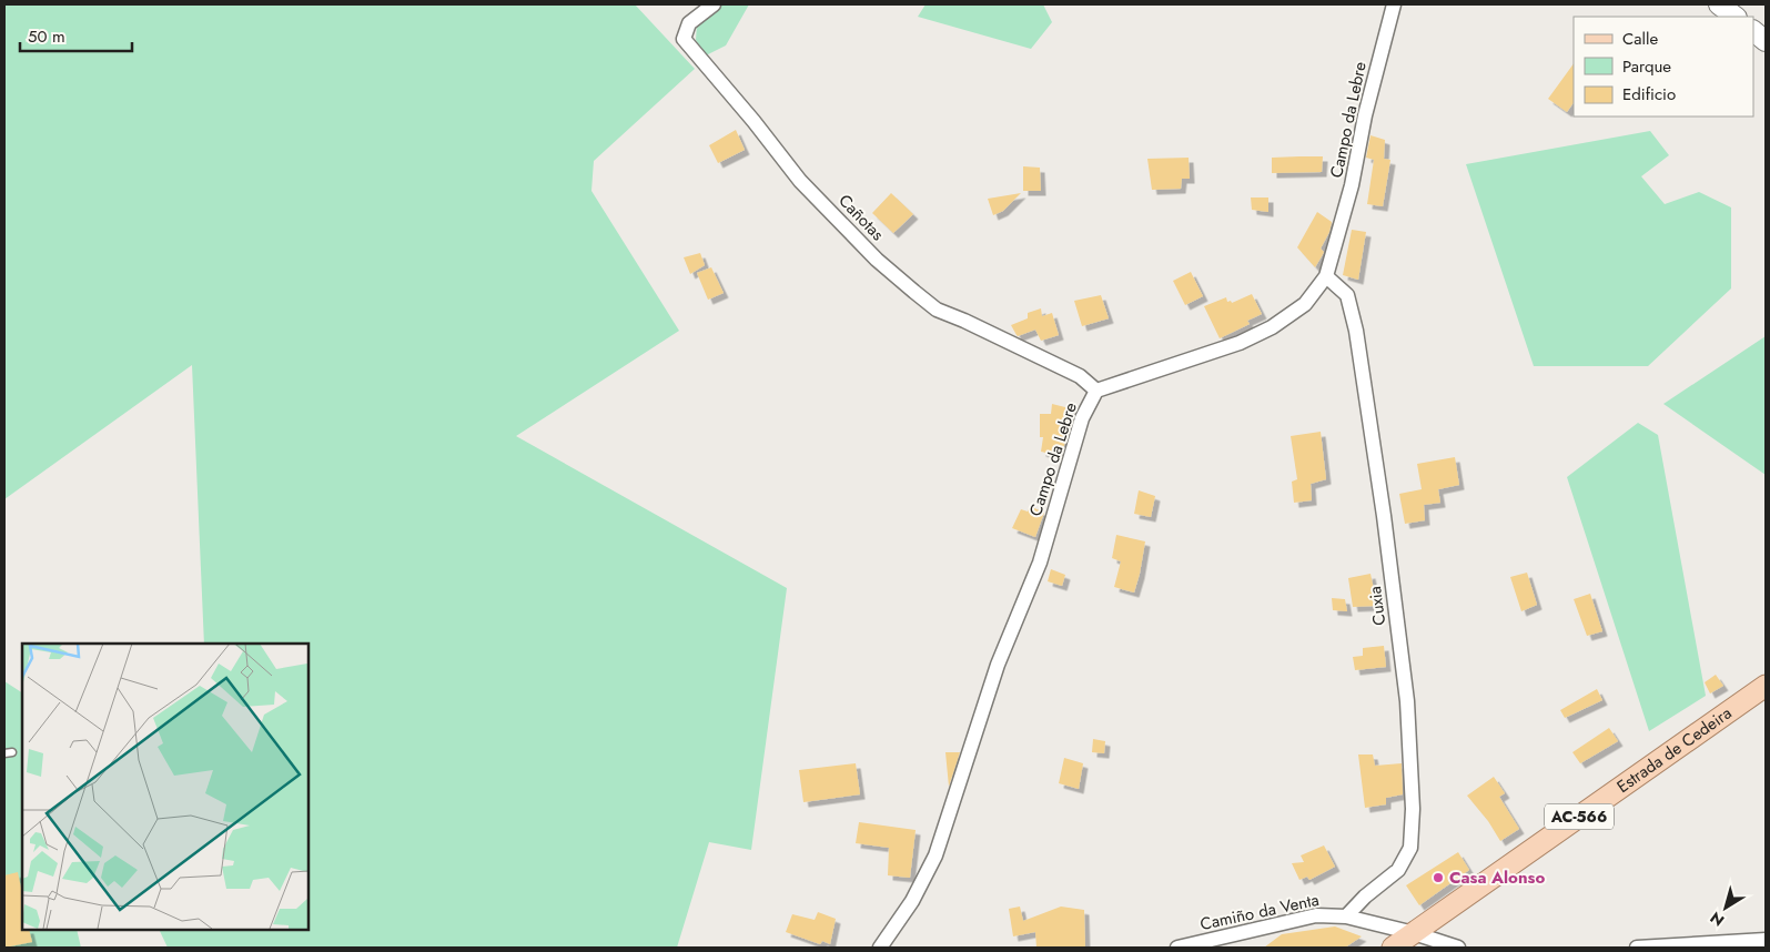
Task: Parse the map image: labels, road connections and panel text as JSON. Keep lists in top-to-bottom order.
{
  "streets": {
    "main road": ["Estrada de Cedeira", "AC-566"],
    "street": [
      "Campo da Lebre",
      "Cañotas",
      "Cuxia",
      "Camiño da Venta"
    ]
  },
  "crossings": [
    ["Campo da Lebre", "Cañotas"],
    ["Campo da Lebre", "Cuxia"],
    ["Cuxia", "Camiño da Venta"],
    ["Estrada de Cedeira", "Camiño da Venta"]
  ],
  "places": ["Casa Alonso"],
  "legend": ["Calle", "Parque", "Edificio"],
  "scale_bar": "50 m",
  "north": "bottom left"
}
